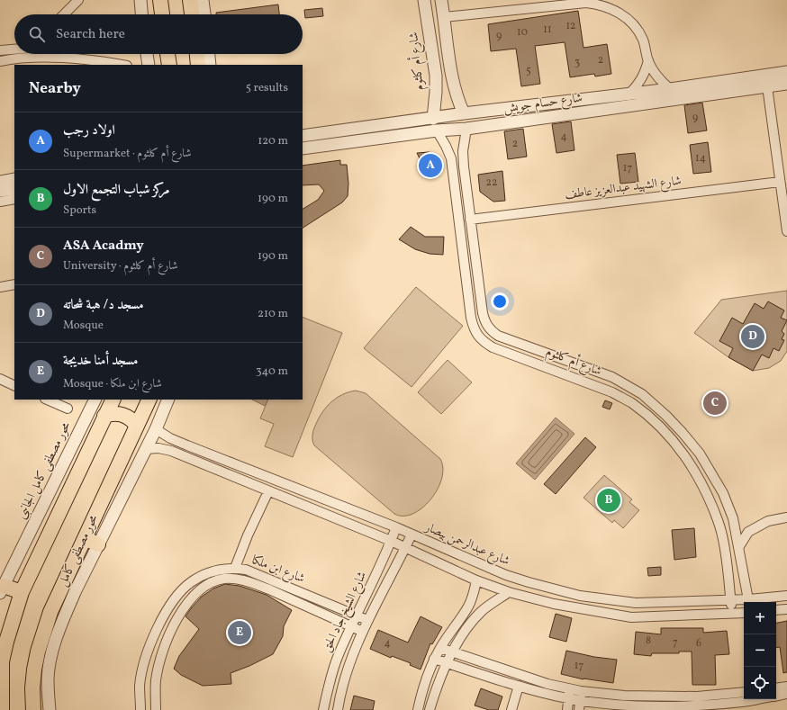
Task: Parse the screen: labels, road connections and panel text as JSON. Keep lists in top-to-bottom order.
{
  "streets": {
    "main road": ["محور مصطفى كامل"],
    "street": [
      "شارع أم كلثوم",
      "شارع حسام جويش",
      "شارع الشهيد عبدالعزيز عاطف",
      "محور مصطفى كامل الجانبى",
      "شارع عبدالرحمن بيصار",
      "شارع ابن ملكا",
      "شارع الشيخ جاد الحق"
    ]
  },
  "crossings": [
    ["شارع أم كلثوم", "شارع حسام جويش"],
    ["شارع أم كلثوم", "شارع الشهيد عبدالعزيز عاطف"],
    ["شارع أم كلثوم", "شارع عبدالرحمن بيصار"],
    ["شارع عبدالرحمن بيصار", "شارع الشيخ جاد الحق"],
    ["شارع ابن ملكا", "شارع الشيخ جاد الحق"]
  ],
  "house_numbers": [
    "12",
    "11",
    "10",
    "9",
    "2",
    "3",
    "5",
    "9",
    "4",
    "2",
    "14",
    "17",
    "22",
    "8",
    "7",
    "4",
    "6",
    "17"
  ],
  "page": {
    "search": "Search here",
    "heading": ["Nearby", "5 results"],
    "list": [
      {
        "mark": "A",
        "name": "اولاد رجب",
        "note": "Supermarket · شارع أم كلثوم",
        "value": "120 m"
      },
      {
        "mark": "B",
        "name": "مركز شباب التجمع الاول",
        "note": "Sports",
        "value": "190 m"
      },
      {
        "mark": "C",
        "name": "ASA Acadmy",
        "note": "University · شارع أم كلثوم",
        "value": "190 m"
      },
      {
        "mark": "D",
        "name": "مسجد د/ هبة شحاته",
        "note": "Mosque",
        "value": "210 m"
      },
      {
        "mark": "E",
        "name": "مسجد أمنا خديجة",
        "note": "Mosque · شارع ابن ملكا",
        "value": "340 m"
      }
    ],
    "pins": [
      "A",
      "D",
      "C",
      "B",
      "E"
    ],
    "map_buttons": ["+", "−"]
  }
}
